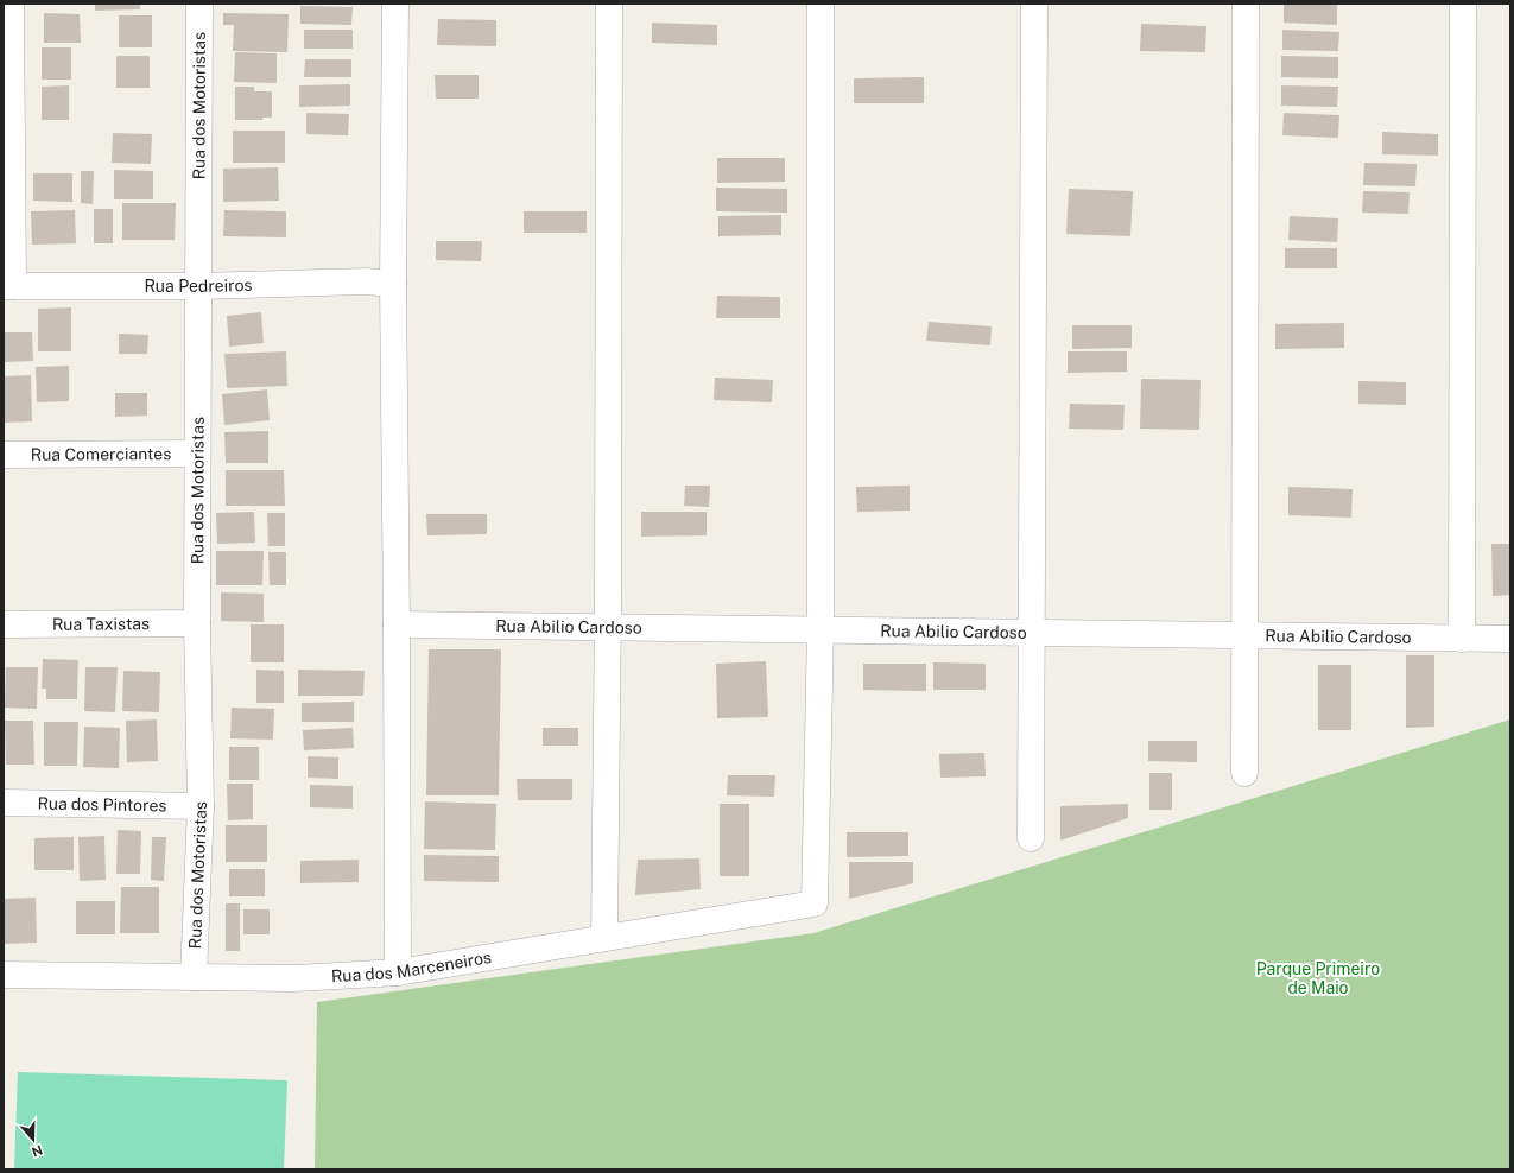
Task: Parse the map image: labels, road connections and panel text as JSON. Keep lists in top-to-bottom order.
{
  "streets": {
    "street": [
      "Rua dos Motoristas",
      "Rua Pedreiros",
      "Rua Comerciantes",
      "Rua Taxistas",
      "Rua Abilio Cardoso",
      "Rua dos Pintores",
      "Rua dos Marceneiros"
    ]
  },
  "crossings": [
    ["Rua dos Motoristas", "Rua Pedreiros"],
    ["Rua dos Motoristas", "Rua Comerciantes"],
    ["Rua dos Motoristas", "Rua Taxistas"],
    ["Rua dos Motoristas", "Rua dos Pintores"],
    ["Rua dos Motoristas", "Rua dos Marceneiros"],
    ["Rua Abilio Cardoso", "Rua dos Marceneiros"]
  ],
  "parks": ["Parque Primeiro de Maio"],
  "north": "bottom"
}
